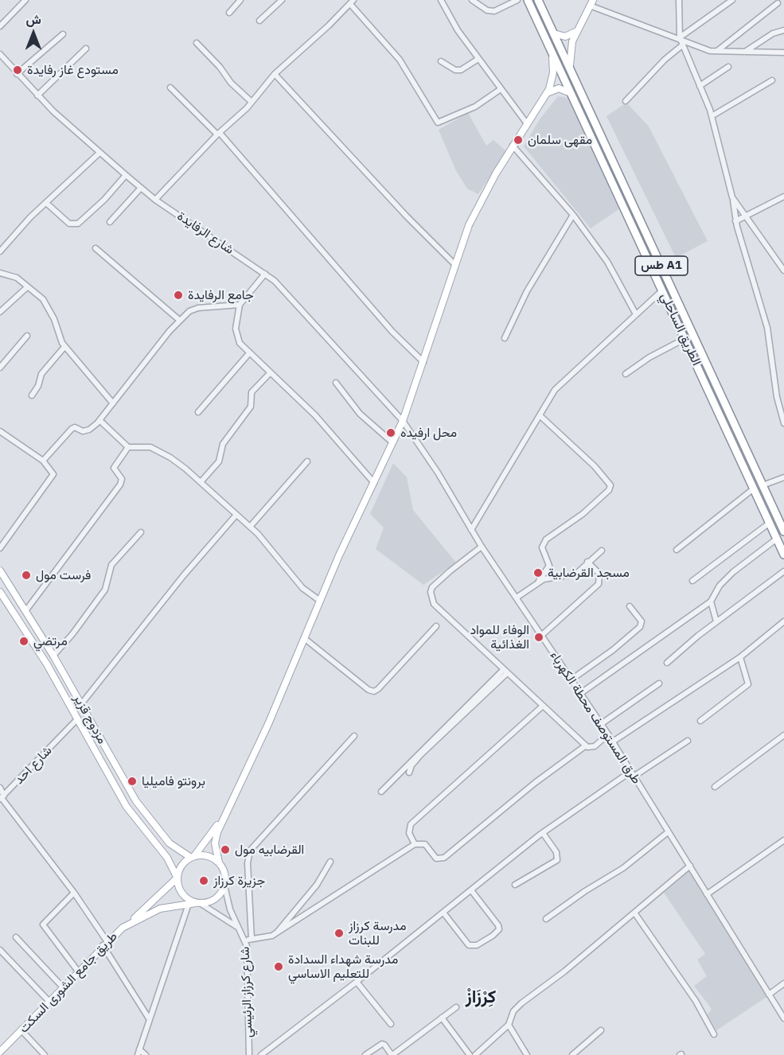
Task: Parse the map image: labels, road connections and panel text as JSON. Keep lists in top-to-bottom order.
{
  "streets": {
    "highway": ["طس A1", "الطريق الساحلي"],
    "main road": ["مزدوج قزير", "طريق جامع الشورى السكت"],
    "street": [
      "شارع الرفايدة",
      "طرق المستوصف محطة الكهرباء",
      "شارع احد",
      "شارع كرزاز الرئيسي"
    ]
  },
  "crossings": [
    ["شارع الرفايدة", "طرق المستوصف محطة الكهرباء"],
    ["مزدوج قزير", "شارع احد"],
    ["مزدوج قزير", "طريق جامع الشورى السكت"],
    ["مزدوج قزير", "شارع كرزاز الرئيسي"],
    ["طريق جامع الشورى السكت", "شارع كرزاز الرئيسي"]
  ],
  "districts": ["كِرْزَازْ"],
  "places": [
    "مستودع غاز رفايدة",
    "مقهى سلمان",
    "جامع الرفايدة",
    "محل ارفيده",
    "مسجد القرضابية",
    "فرست مول",
    "الوفاء للمواد الغذائية",
    "مرتضي",
    "برونتو فاميليا",
    "القرضابيه مول",
    "جزيرة كرزاز",
    "مدرسة كرزاز للبنات",
    "مدرسة شهداء السدادة للتعليم الاساسي"
  ],
  "north": "top"
}
